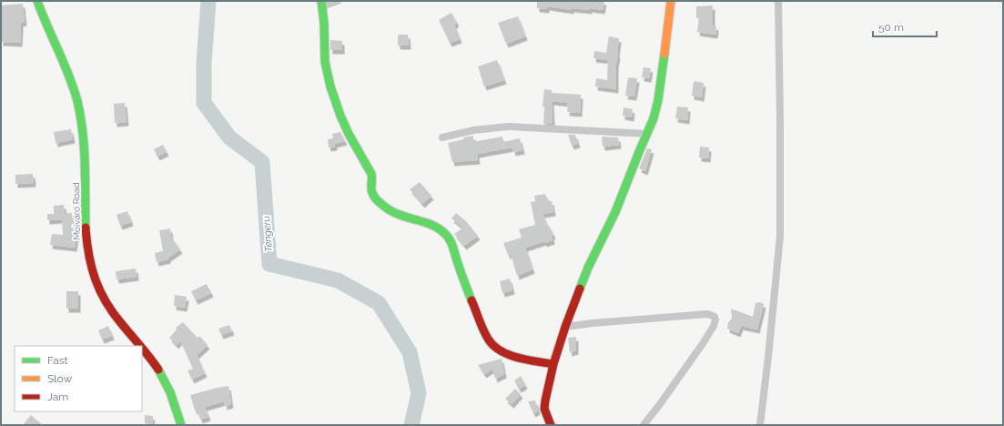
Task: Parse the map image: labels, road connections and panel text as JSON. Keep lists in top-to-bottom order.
{
  "streets": {
    "street": ["Moivaro Road"]
  },
  "water": ["Tengeru"],
  "legend": ["Fast", "Slow", "Jam"],
  "scale_bar": "50 m"
}
